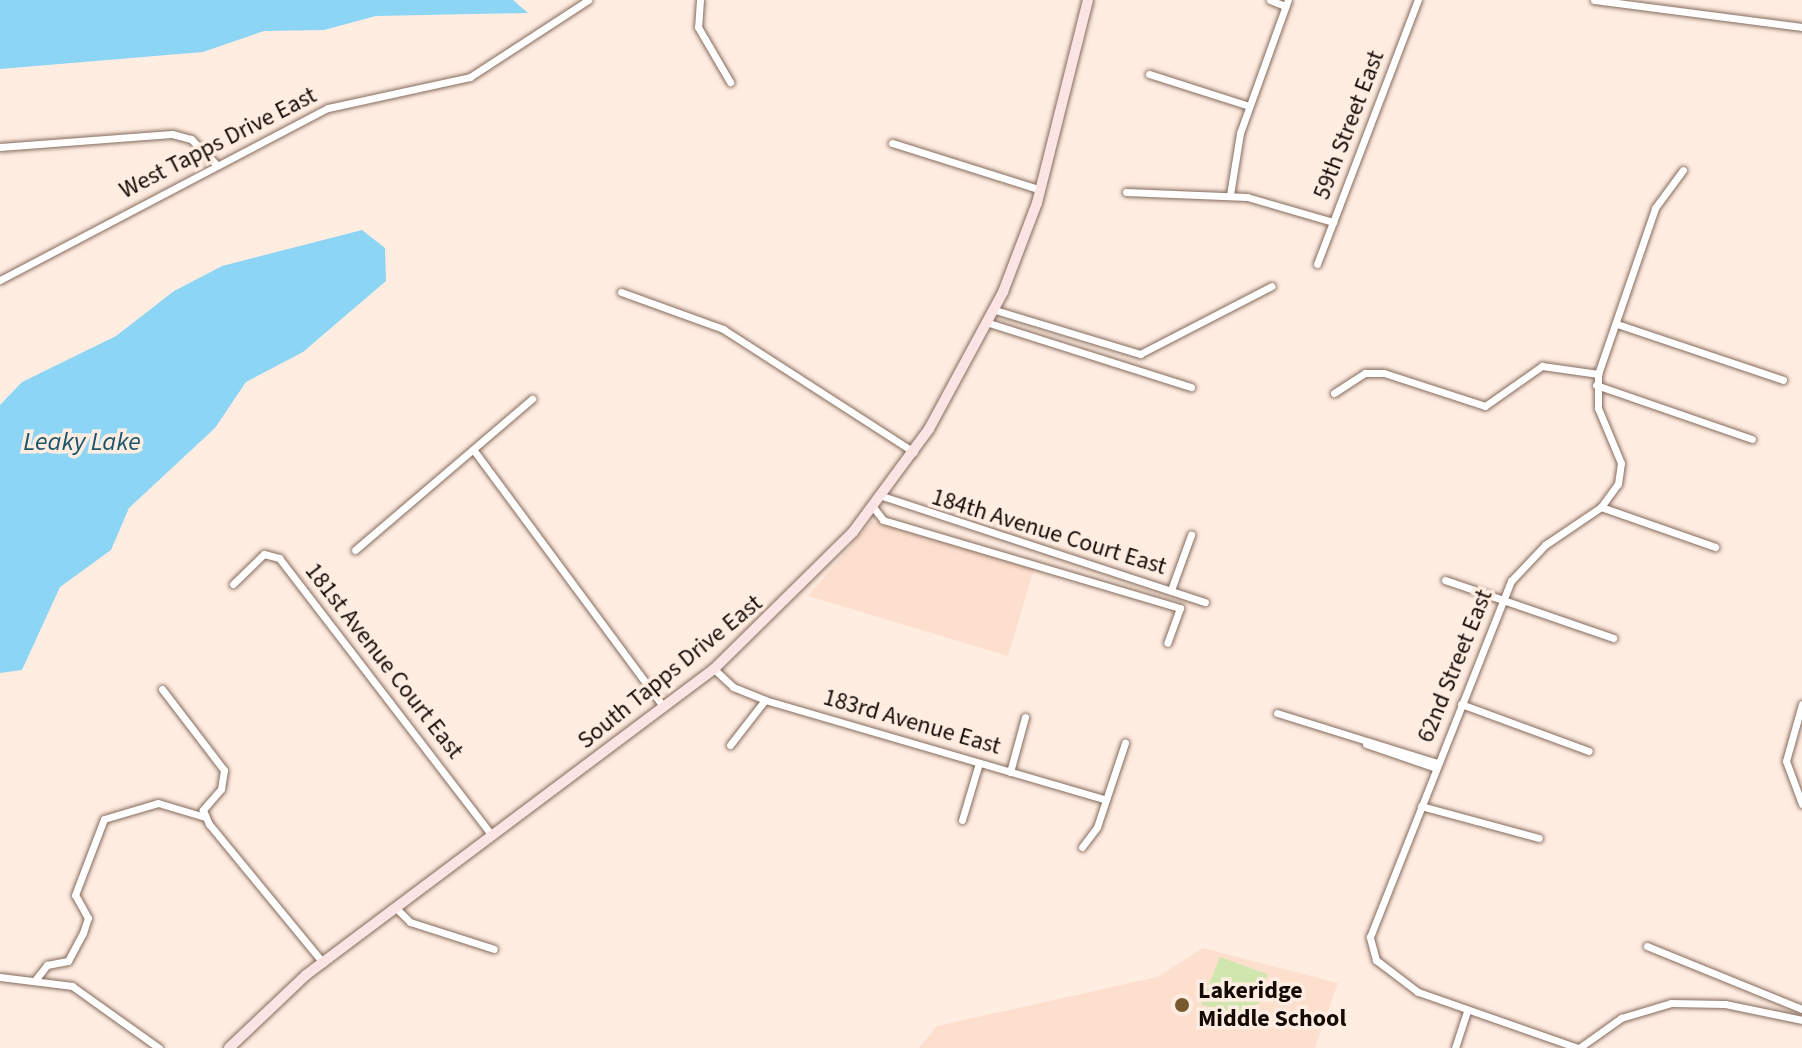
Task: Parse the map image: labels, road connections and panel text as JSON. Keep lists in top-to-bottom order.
{
  "streets": {
    "street": [
      "59th Street East",
      "West Tapps Drive East",
      "184th Avenue Court East",
      "181st Avenue Court East",
      "62nd Street East",
      "South Tapps Drive East",
      "183rd Avenue East"
    ]
  },
  "crossings": [
    ["184th Avenue Court East", "South Tapps Drive East"],
    ["181st Avenue Court East", "South Tapps Drive East"],
    ["South Tapps Drive East", "183rd Avenue East"]
  ],
  "water": ["Leaky Lake"],
  "places": ["Lakeridge Middle School"]
}
